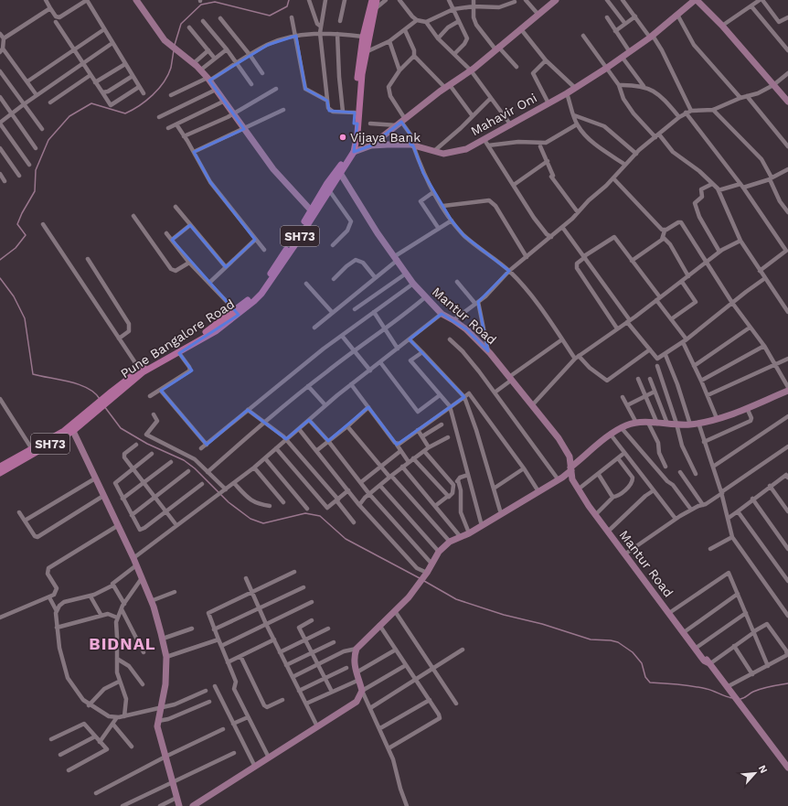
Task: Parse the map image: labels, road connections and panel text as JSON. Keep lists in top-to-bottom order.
{
  "streets": {
    "main road": ["SH73", "Pune Bangalore Road"],
    "street": ["Mahavir Oni", "Mantur Road"]
  },
  "crossings": [
    ["Mahavir Oni", "Pune Bangalore Road"],
    ["SH73", "Pune Bangalore Road"],
    ["Mantur Road", "Pune Bangalore Road"]
  ],
  "districts": ["BIDNAL"],
  "places": ["Vijaya Bank"],
  "north": "top right"
}
